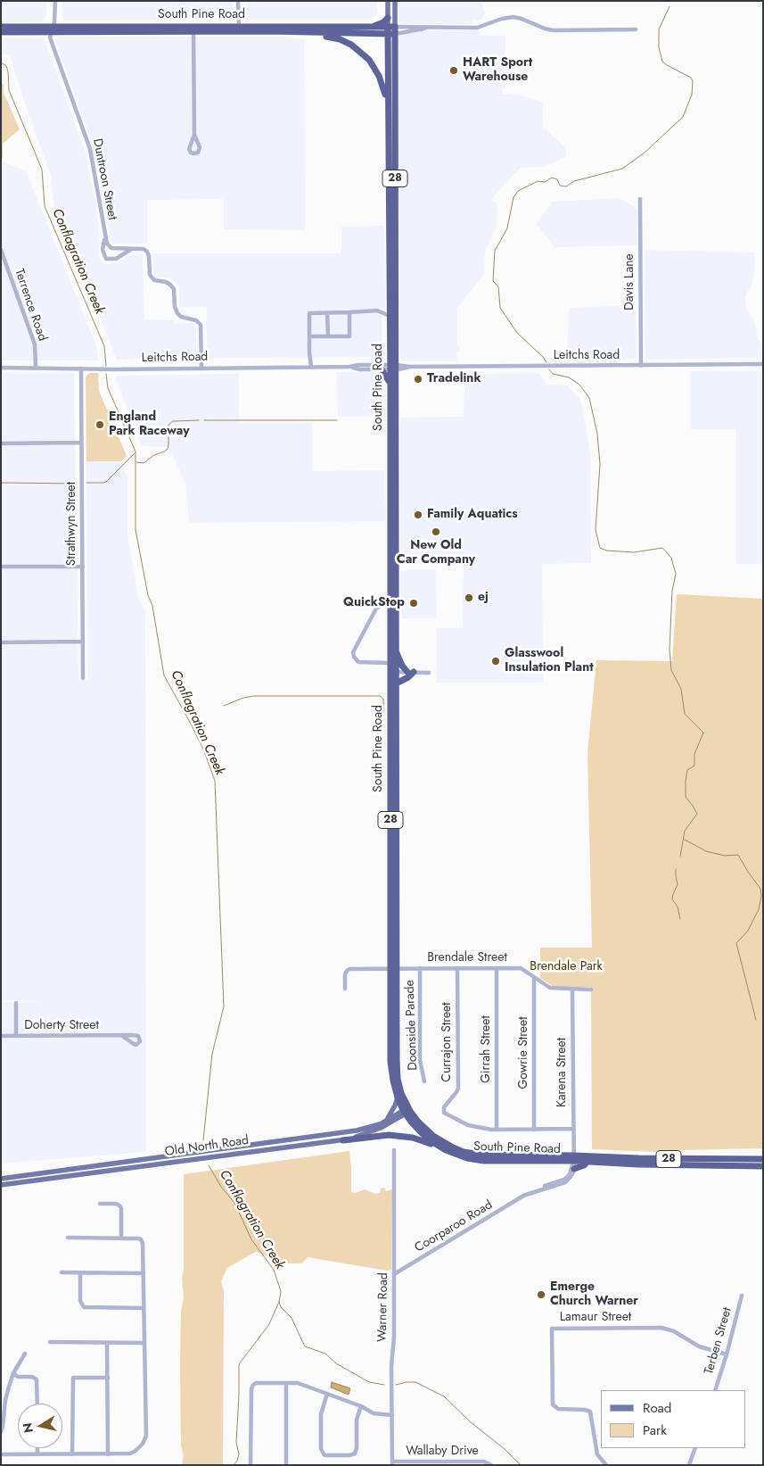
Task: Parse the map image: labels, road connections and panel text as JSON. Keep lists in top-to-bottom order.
{
  "streets": {
    "highway": ["South Pine Road", "28"],
    "main road": ["Old North Road"],
    "street": [
      "Duntroon Street",
      "Davis Lane",
      "Terrence Road",
      "Leitchs Road",
      "Strathwyn Street",
      "Brendale Street",
      "Doonside Parade",
      "Doherty Street",
      "Currajon Street",
      "Girrah Street",
      "Gowrie Street",
      "Karena Street",
      "Coorparoo Road",
      "Warner Road",
      "Lamaur Street",
      "Terben Street",
      "Wallaby Drive"
    ]
  },
  "crossings": [
    ["South Pine Road", "28"],
    ["South Pine Road", "Duntroon Street"],
    ["South Pine Road", "Leitchs Road"],
    ["South Pine Road", "Brendale Street"],
    ["South Pine Road", "Karena Street"],
    ["South Pine Road", "Old North Road"],
    ["South Pine Road", "Coorparoo Road"],
    ["Davis Lane", "Leitchs Road"],
    ["Terrence Road", "Leitchs Road"],
    ["Leitchs Road", "Strathwyn Street"],
    ["Brendale Street", "Doonside Parade"],
    ["Brendale Street", "Currajon Street"],
    ["Brendale Street", "Girrah Street"],
    ["Brendale Street", "Gowrie Street"],
    ["Brendale Street", "Karena Street"],
    ["Currajon Street", "Girrah Street"],
    ["Karena Street", "Coorparoo Road"],
    ["Coorparoo Road", "Warner Road"],
    ["Warner Road", "Wallaby Drive"],
    ["Lamaur Street", "Terben Street"]
  ],
  "water": ["Conflagration Creek"],
  "parks": ["Brendale Park"],
  "places": [
    "HART Sport Warehouse",
    "Tradelink",
    "England Park Raceway",
    "Family Aquatics",
    "New Old Car Company",
    "ej",
    "QuickStop",
    "Glasswool Insulation Plant",
    "Emerge Church Warner"
  ],
  "legend": ["Road", "Park"],
  "north": "left"
}
